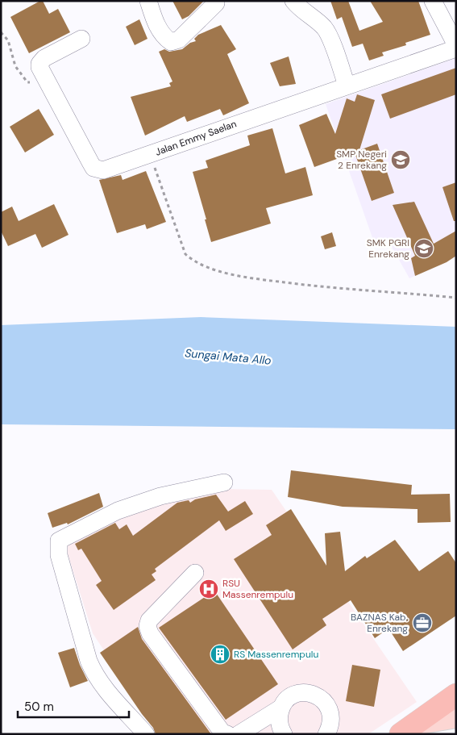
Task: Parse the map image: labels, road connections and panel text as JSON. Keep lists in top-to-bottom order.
{
  "streets": {
    "street": ["Jalan Emmy Saelan"]
  },
  "water": ["Sungai Mata Allo"],
  "places": {
    "school or university": ["SMP Negeri 2 Enrekang", "SMK PGRI Enrekang"],
    "hospital": ["RSU Massenrempulu"],
    "office": ["BAZNAS Kab. Enrekang"],
    "building": ["RS Massenrempulu"]
  },
  "scale_bar": "50 m"
}
